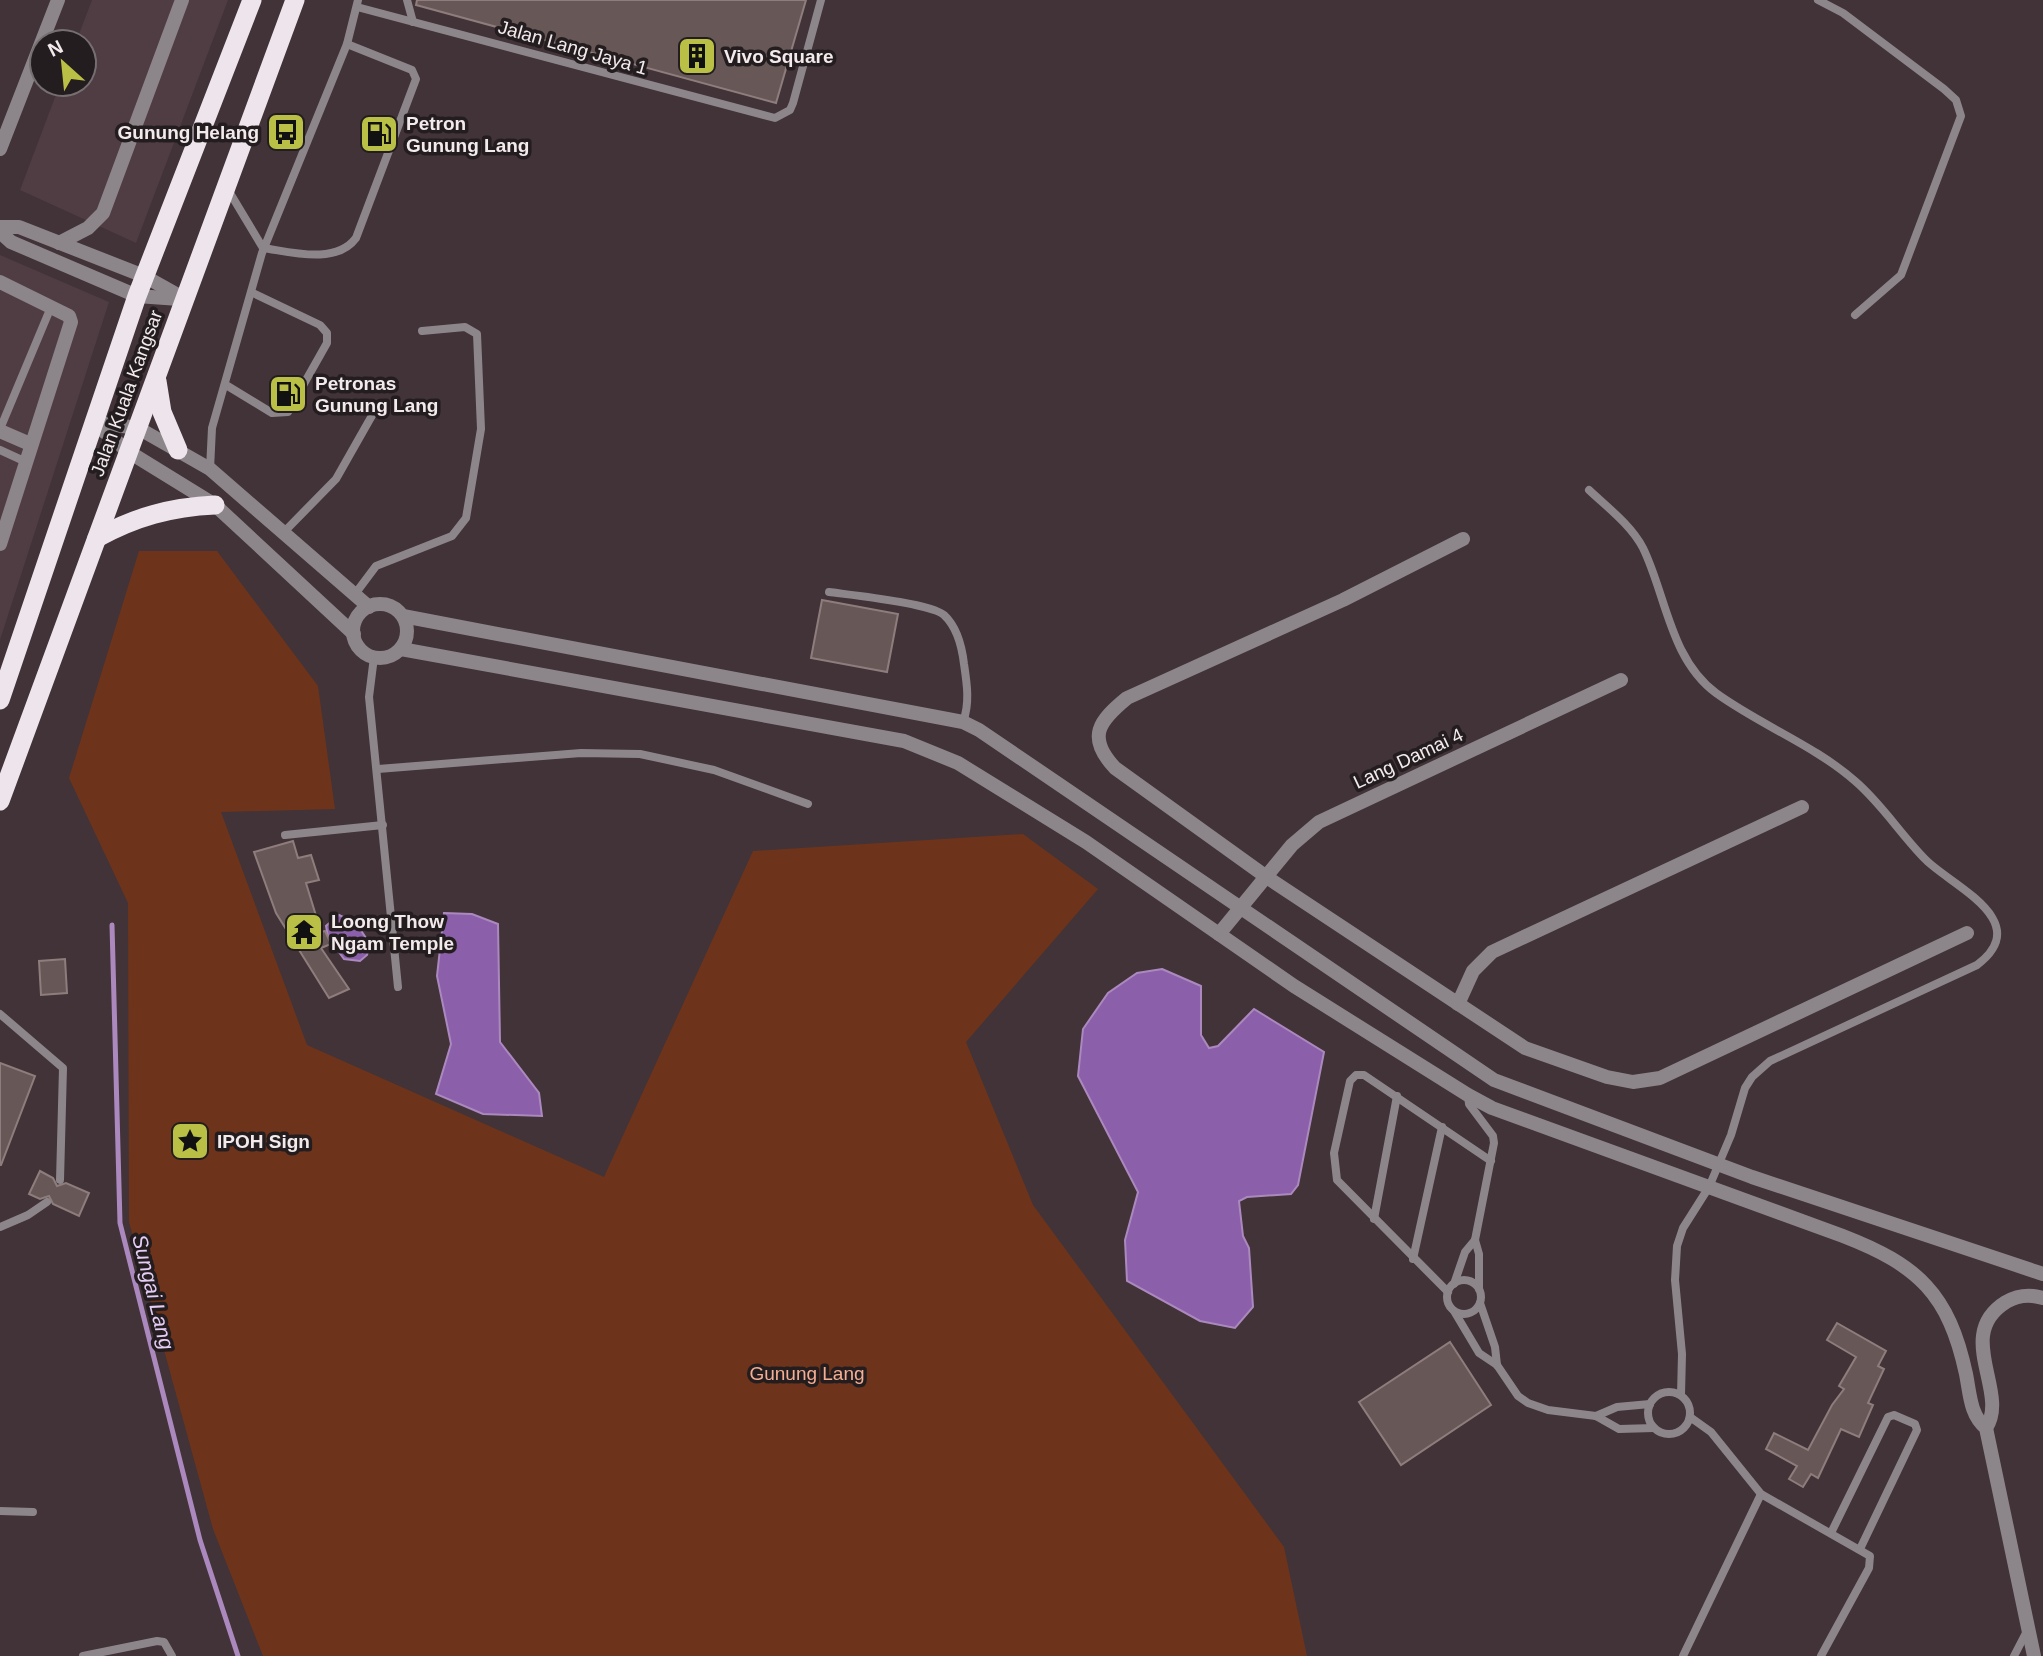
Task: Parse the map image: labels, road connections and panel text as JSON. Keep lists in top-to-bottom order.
{
  "streets": {
    "highway": ["Jalan Kuala Kangsar"],
    "street": ["Lang Damai 4"],
    "lane": ["Jalan Lang Jaya 1"]
  },
  "water": ["Sungai Lang"],
  "parks": ["Gunung Lang"],
  "places": {
    "building": ["Vivo Square"],
    "bus stop": ["Gunung Helang"],
    "fuel station": ["Petron Gunung Lang", "Petronas Gunung Lang"],
    "temple": ["Loong Thow Ngam Temple"],
    "place": ["IPOH Sign"]
  },
  "north": "top left"
}
